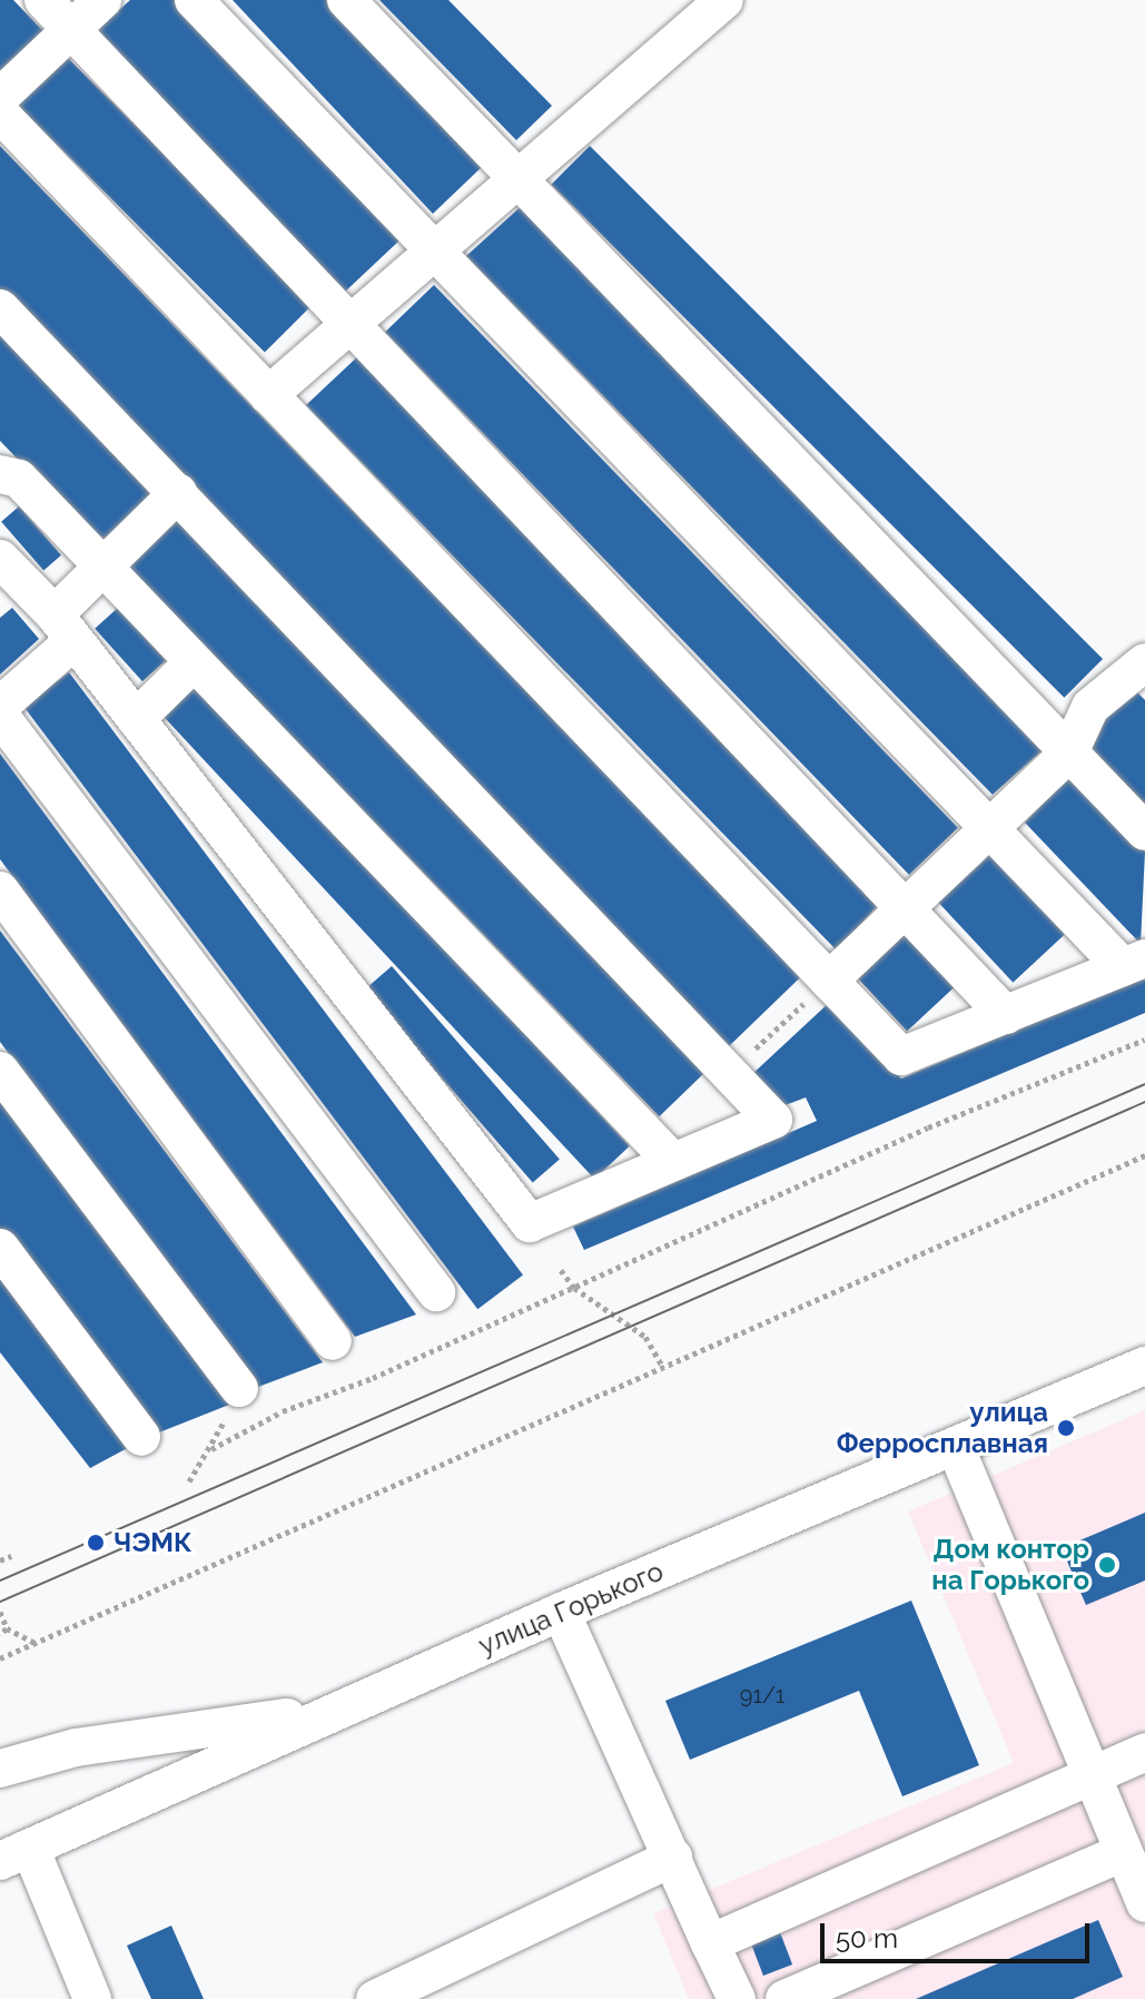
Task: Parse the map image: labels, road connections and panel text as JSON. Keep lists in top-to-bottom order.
{
  "streets": {
    "street": ["улица Горького"]
  },
  "places": ["улица Ферросплавная", "ЧЭМК", "Дом контор на Горького"],
  "house_numbers": ["91/1"],
  "scale_bar": "50 m"
}
